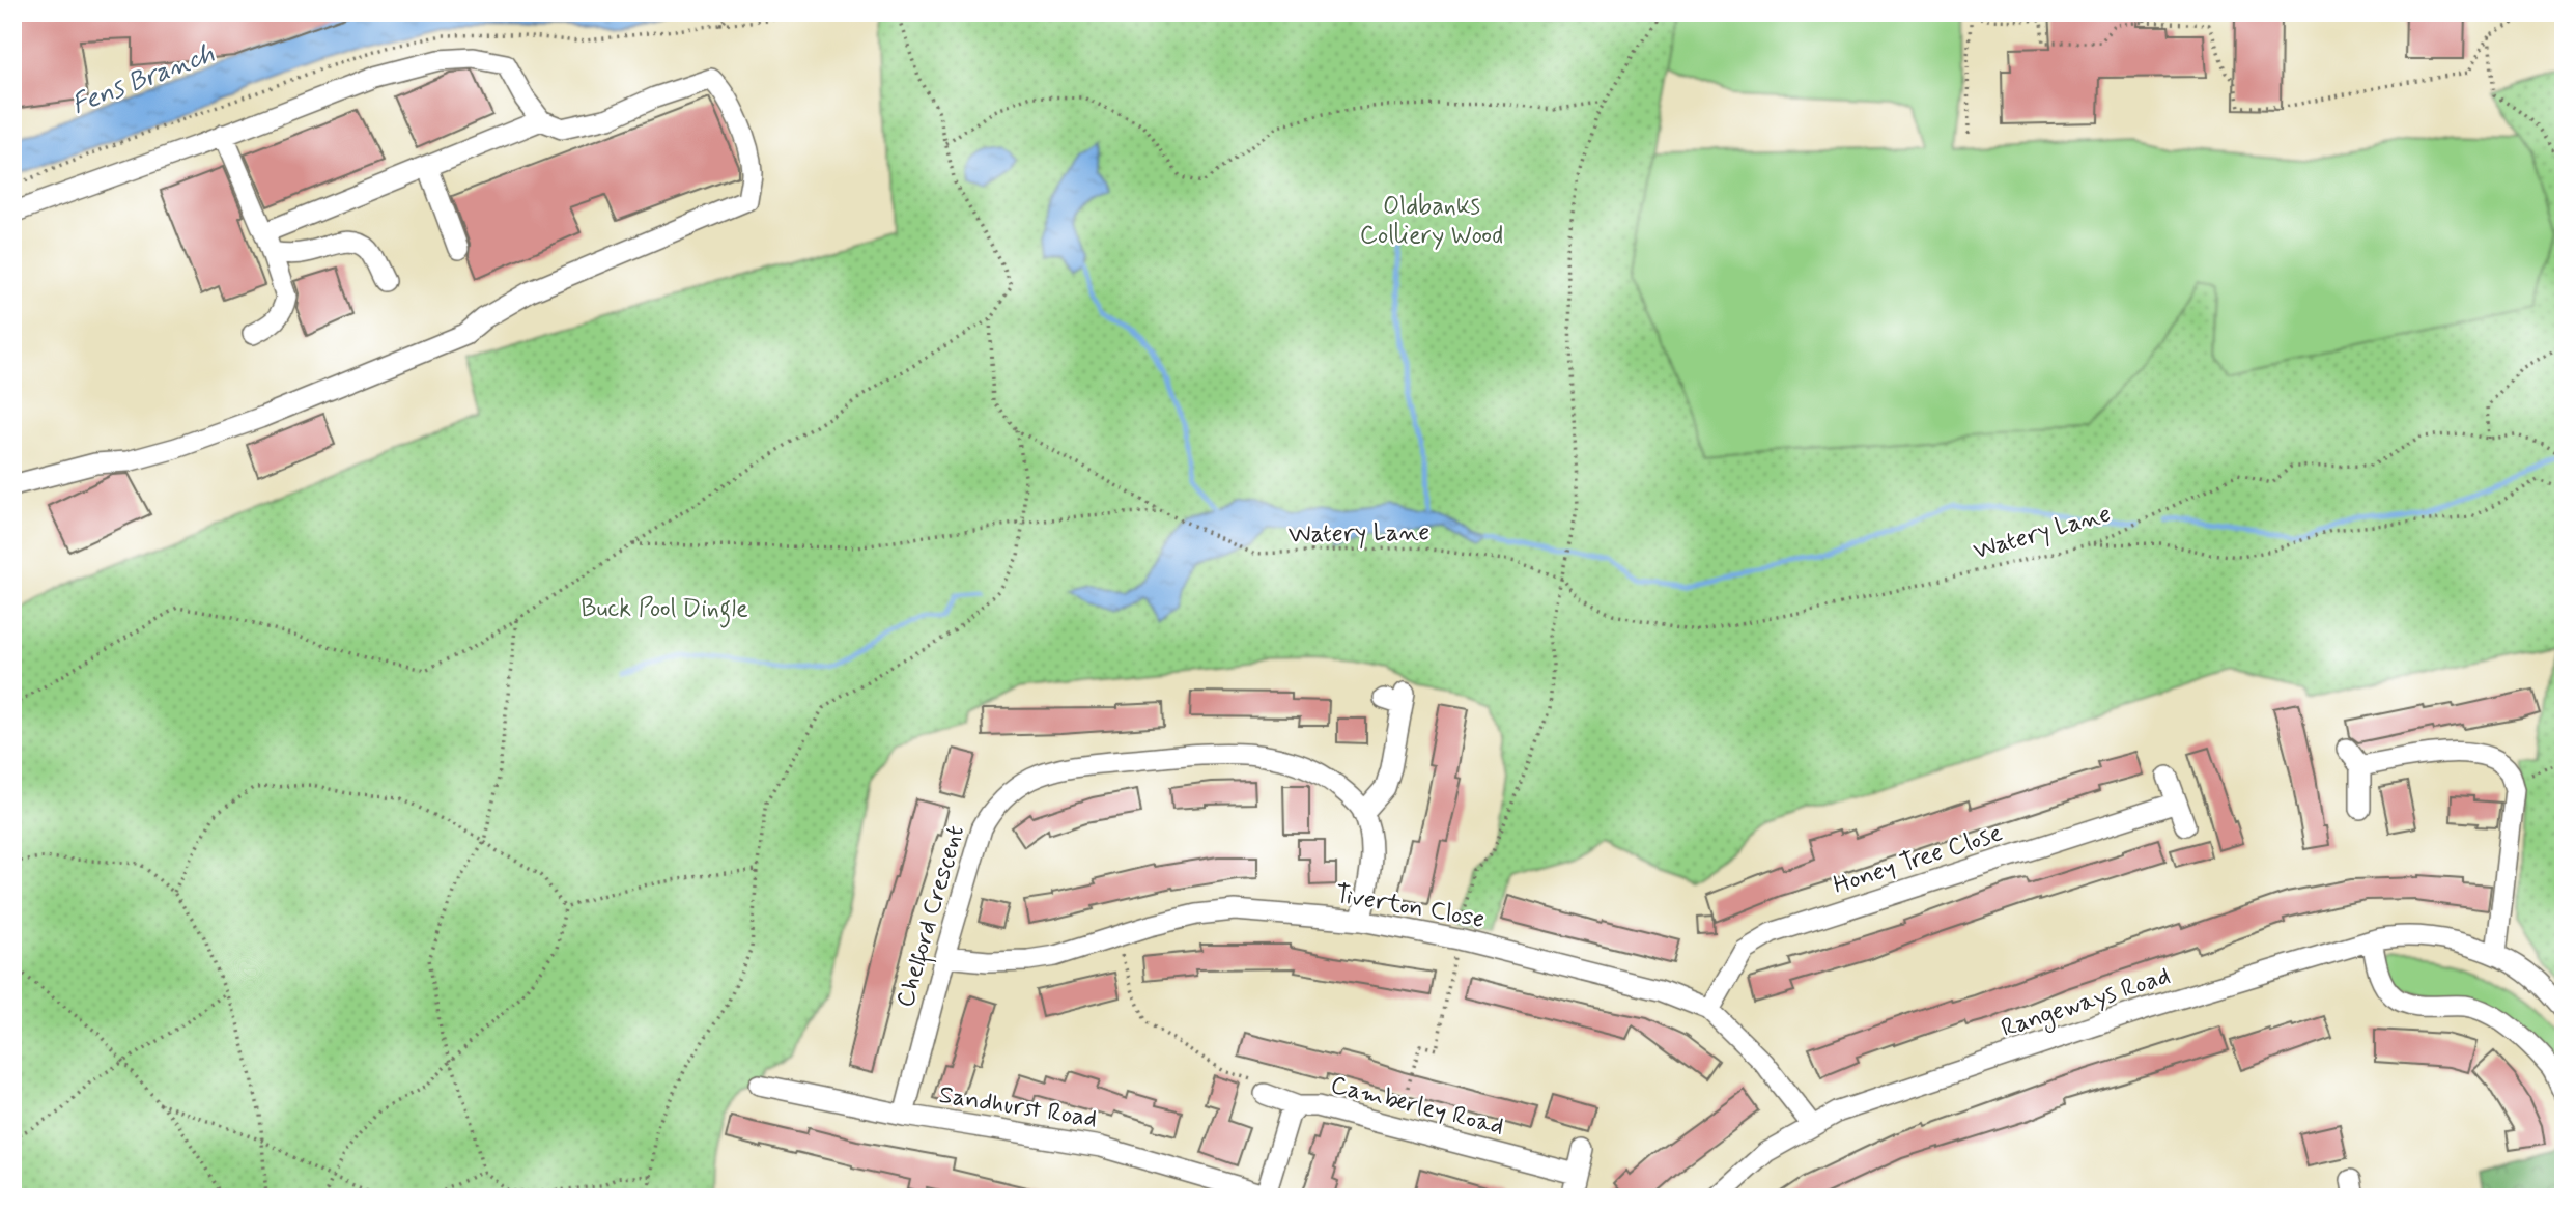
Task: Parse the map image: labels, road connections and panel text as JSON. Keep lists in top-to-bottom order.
{
  "streets": {
    "street": [
      "Honey Tree Close",
      "Tiverton Close",
      "Chelford Crescent",
      "Rangeways Road",
      "Camberley Road",
      "Sandhurst Road"
    ],
    "path": ["Watery Lane"]
  },
  "crossings": [
    ["Honey Tree Close", "Tiverton Close"],
    ["Tiverton Close", "Chelford Crescent"],
    ["Tiverton Close", "Rangeways Road"],
    ["Chelford Crescent", "Sandhurst Road"],
    ["Camberley Road", "Sandhurst Road"]
  ],
  "water": ["Fens Branch"],
  "parks": ["Oldbanks Colliery Wood", "Buck Pool Dingle"]
}
